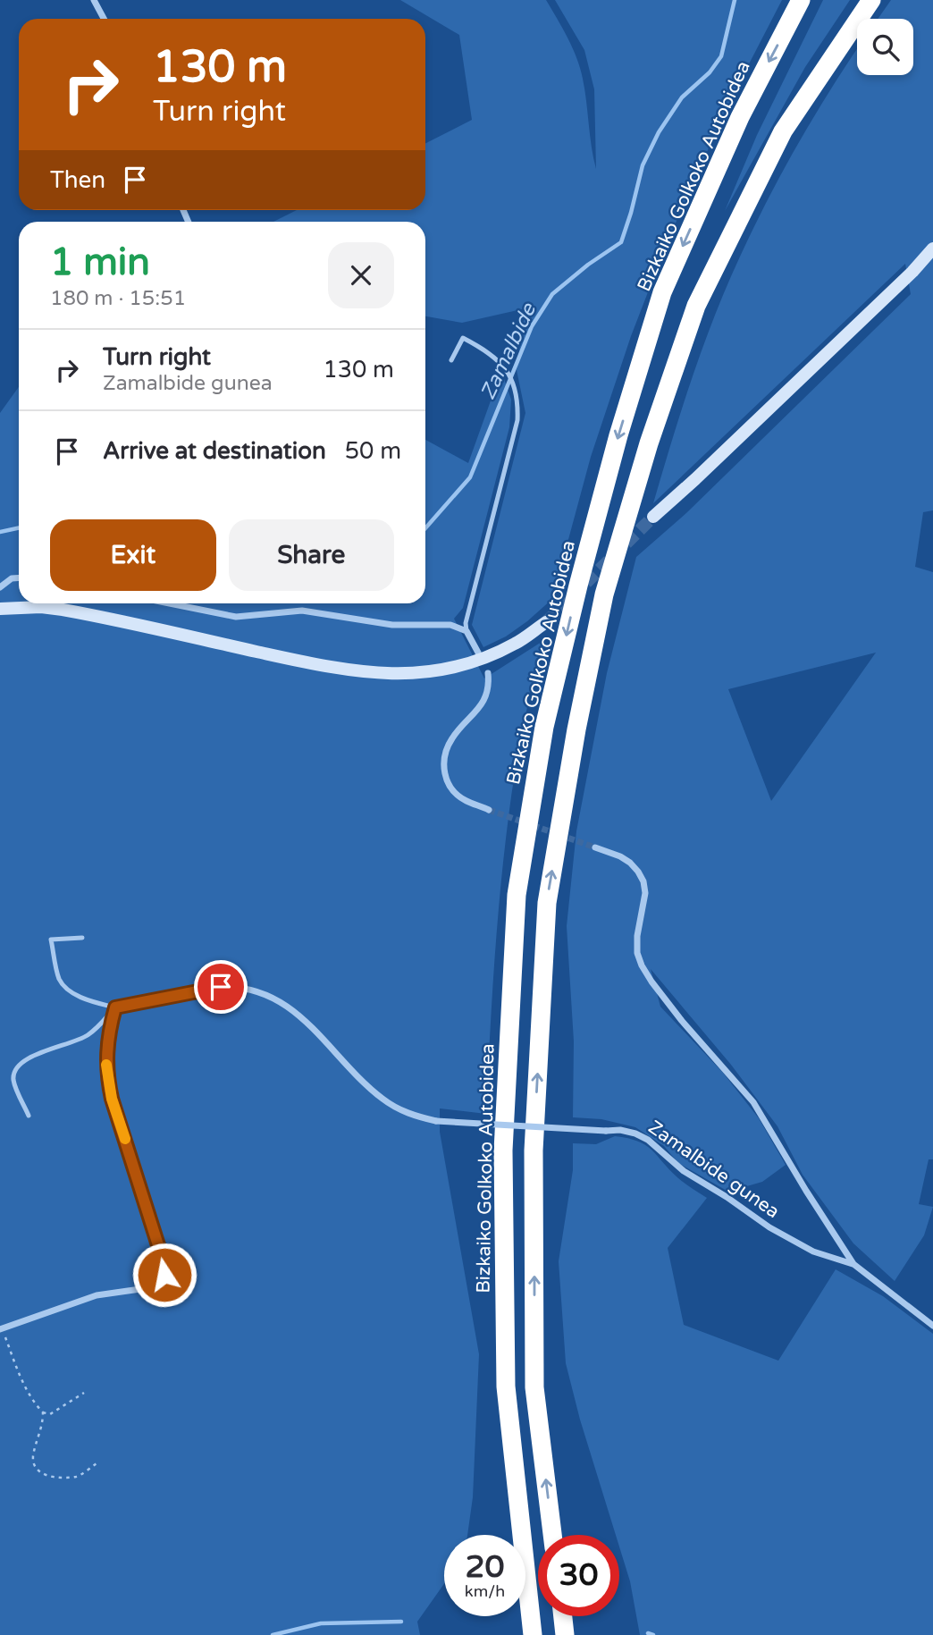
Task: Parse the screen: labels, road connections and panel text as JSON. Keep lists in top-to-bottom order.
{
  "streets": {
    "highway": ["Bizkaiko Golkoko Autobidea"],
    "street": ["Zamalbide gunea"]
  },
  "water": ["Zamalbide"],
  "page": {
    "turn": ["130 m", "Turn right"],
    "then": "Then",
    "heading": ["1 min", "180 m · 15:51"],
    "list": [
      {
        "name": "Turn right",
        "note": "Zamalbide gunea",
        "value": "130 m"
      },
      {
        "name": "Arrive at destination",
        "value": "50 m"
      }
    ],
    "buttons": ["Exit", "Share"],
    "speed": "20 km/h",
    "limit": "30"
  }
}
